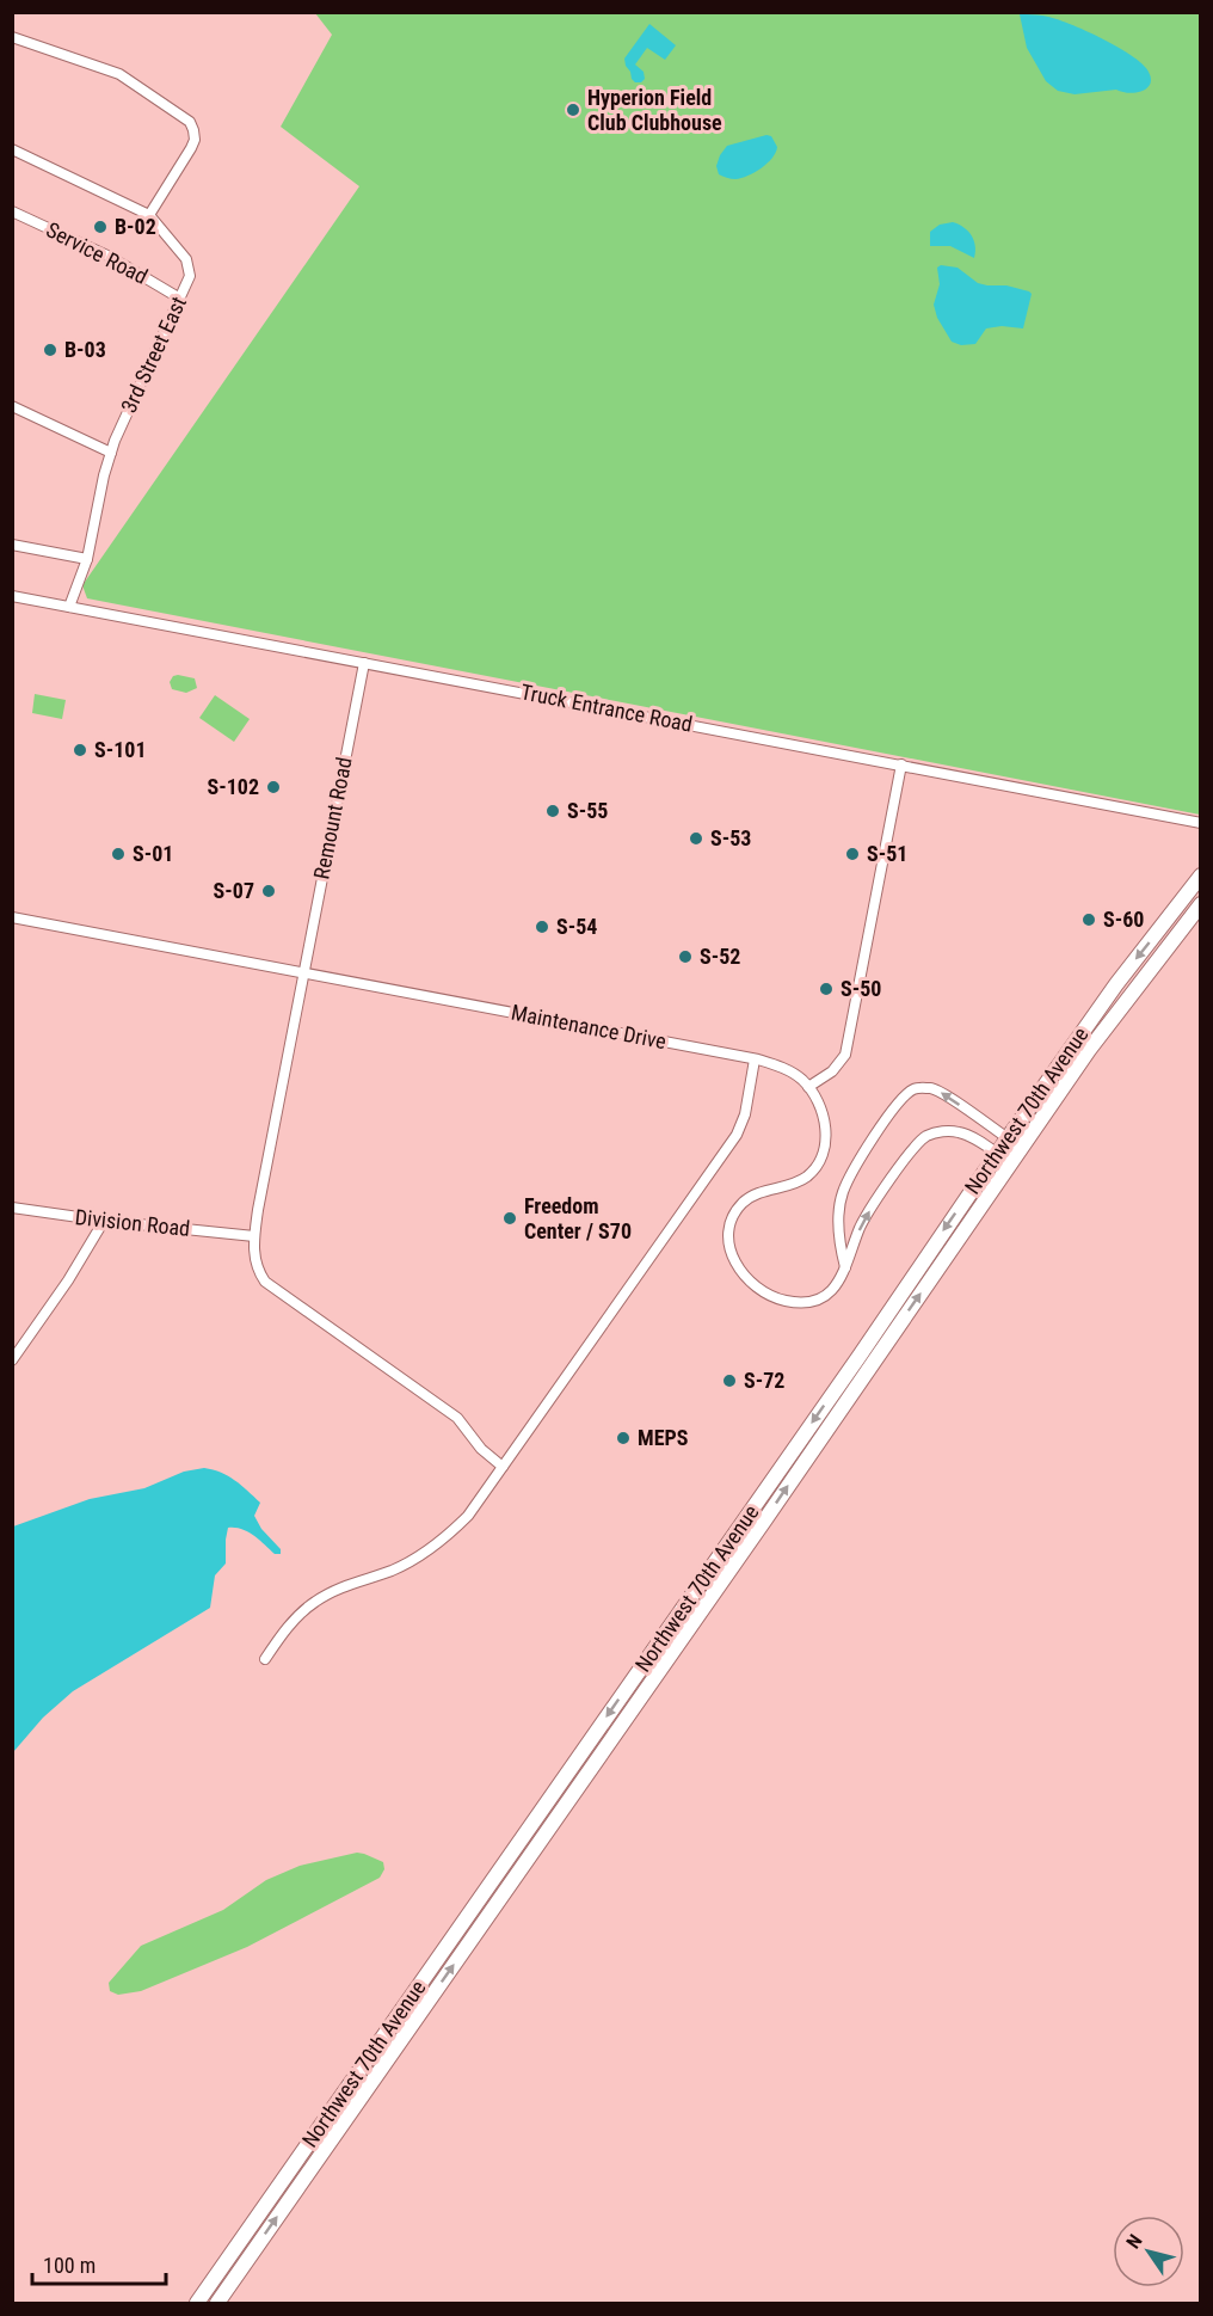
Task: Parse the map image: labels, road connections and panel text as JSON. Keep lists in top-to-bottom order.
{
  "streets": {
    "main road": ["Northwest 70th Avenue"],
    "street": [
      "Service Road",
      "3rd Street East",
      "Truck Entrance Road",
      "Remount Road",
      "Maintenance Drive",
      "Division Road"
    ]
  },
  "crossings": [
    ["Service Road", "3rd Street East"],
    ["3rd Street East", "Truck Entrance Road"],
    ["Truck Entrance Road", "Remount Road"],
    ["Remount Road", "Maintenance Drive"],
    ["Remount Road", "Division Road"]
  ],
  "places": [
    "Hyperion Field Club Clubhouse",
    "B-02",
    "B-03",
    "S-101",
    "S-102",
    "S-55",
    "S-53",
    "S-01",
    "S-51",
    "S-07",
    "S-60",
    "S-54",
    "S-52",
    "S-50",
    "Freedom Center / S70",
    "S-72",
    "MEPS"
  ],
  "scale_bar": "100 m",
  "north": "top left"
}
